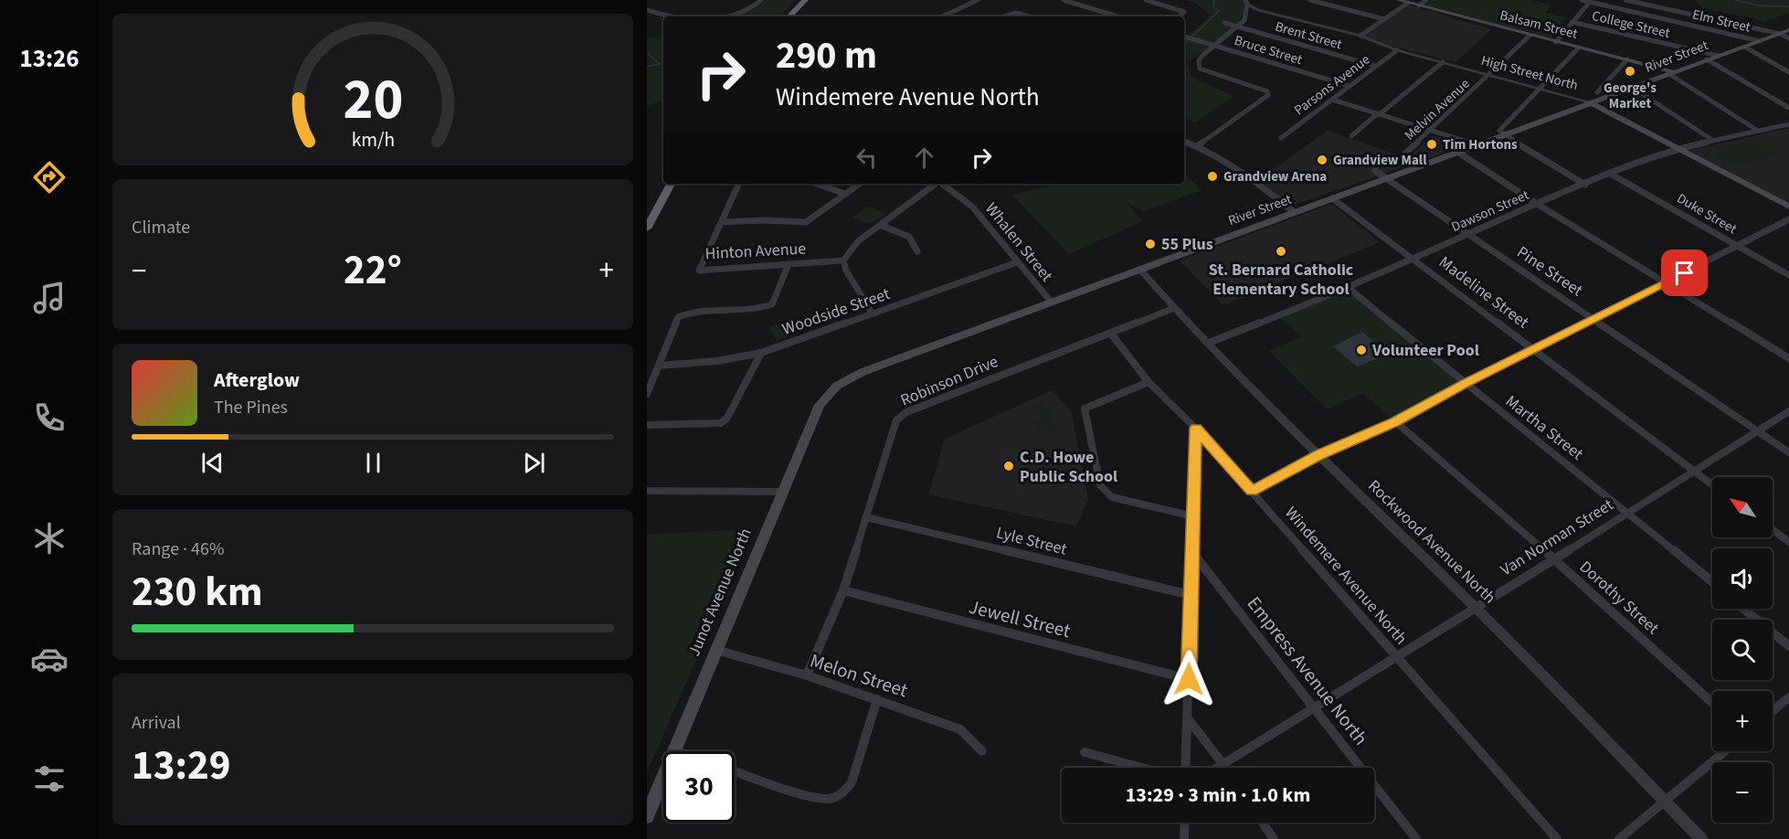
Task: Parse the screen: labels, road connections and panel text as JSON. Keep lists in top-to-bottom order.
{
  "streets": {
    "main road": [
      "Balsam Street",
      "River Street",
      "High Street North",
      "Junot Avenue North"
    ],
    "street": [
      "Elm Street",
      "College Street",
      "Brent Street",
      "Bruce Street",
      "Parsons Avenue",
      "Melvin Avenue",
      "Dawson Street",
      "Duke Street",
      "Whalen Street",
      "Hinton Avenue",
      "Pine Street",
      "Madeline Street",
      "Woodside Street",
      "Robinson Drive",
      "Martha Street",
      "Van Norman Street",
      "Lyle Street",
      "Rockwood Avenue North",
      "Windemere Avenue North",
      "Dorothy Street",
      "Jewell Street",
      "Empress Avenue North",
      "Melon Street"
    ]
  },
  "crossings": [
    ["Elm Street", "River Street"],
    ["Balsam Street", "River Street"],
    ["Balsam Street", "Parsons Avenue"],
    ["Balsam Street", "Melvin Avenue"],
    ["College Street", "River Street"],
    ["Brent Street", "Parsons Avenue"],
    ["Bruce Street", "Parsons Avenue"],
    ["River Street", "High Street North"],
    ["River Street", "Whalen Street"],
    ["River Street", "Pine Street"],
    ["River Street", "Madeline Street"],
    ["River Street", "Rockwood Avenue North"],
    ["River Street", "Junot Avenue North"],
    ["High Street North", "Parsons Avenue"],
    ["High Street North", "Melvin Avenue"],
    ["High Street North", "Dawson Street"],
    ["Dawson Street", "Duke Street"],
    ["Dawson Street", "Pine Street"],
    ["Dawson Street", "Madeline Street"],
    ["Dawson Street", "Martha Street"],
    ["Dawson Street", "Rockwood Avenue North"],
    ["Whalen Street", "Woodside Street"],
    ["Pine Street", "Van Norman Street"],
    ["Madeline Street", "Van Norman Street"],
    ["Robinson Drive", "Lyle Street"],
    ["Robinson Drive", "Rockwood Avenue North"],
    ["Robinson Drive", "Windemere Avenue North"],
    ["Robinson Drive", "Jewell Street"],
    ["Robinson Drive", "Melon Street"],
    ["Martha Street", "Van Norman Street"],
    ["Van Norman Street", "Rockwood Avenue North"],
    ["Van Norman Street", "Windemere Avenue North"],
    ["Van Norman Street", "Dorothy Street"],
    ["Van Norman Street", "Empress Avenue North"],
    ["Junot Avenue North", "Melon Street"]
  ],
  "places": [
    "George's Market",
    "Tim Hortons",
    "Grandview Mall",
    "Grandview Arena",
    "55 Plus",
    "St. Bernard Catholic Elementary School",
    "Volunteer Pool",
    "C.D. Howe Public School"
  ],
  "north": "top left",
  "page": {
    "tabs": "13:26",
    "turn": ["290 m", "Windemere Avenue North"],
    "tile": [
      "Climate",
      ["Range · 46%", "230 km"],
      ["Arrival", "13:29"]
    ],
    "heat": ["−", "22°", "+"],
    "song": ["Afterglow", "The Pines"],
    "map_buttons": ["+", "−"],
    "limit": "30",
    "trip": "13:29 · 3 min · 1.0 km",
    "gauge": ["20", "km/h"]
  }
}
